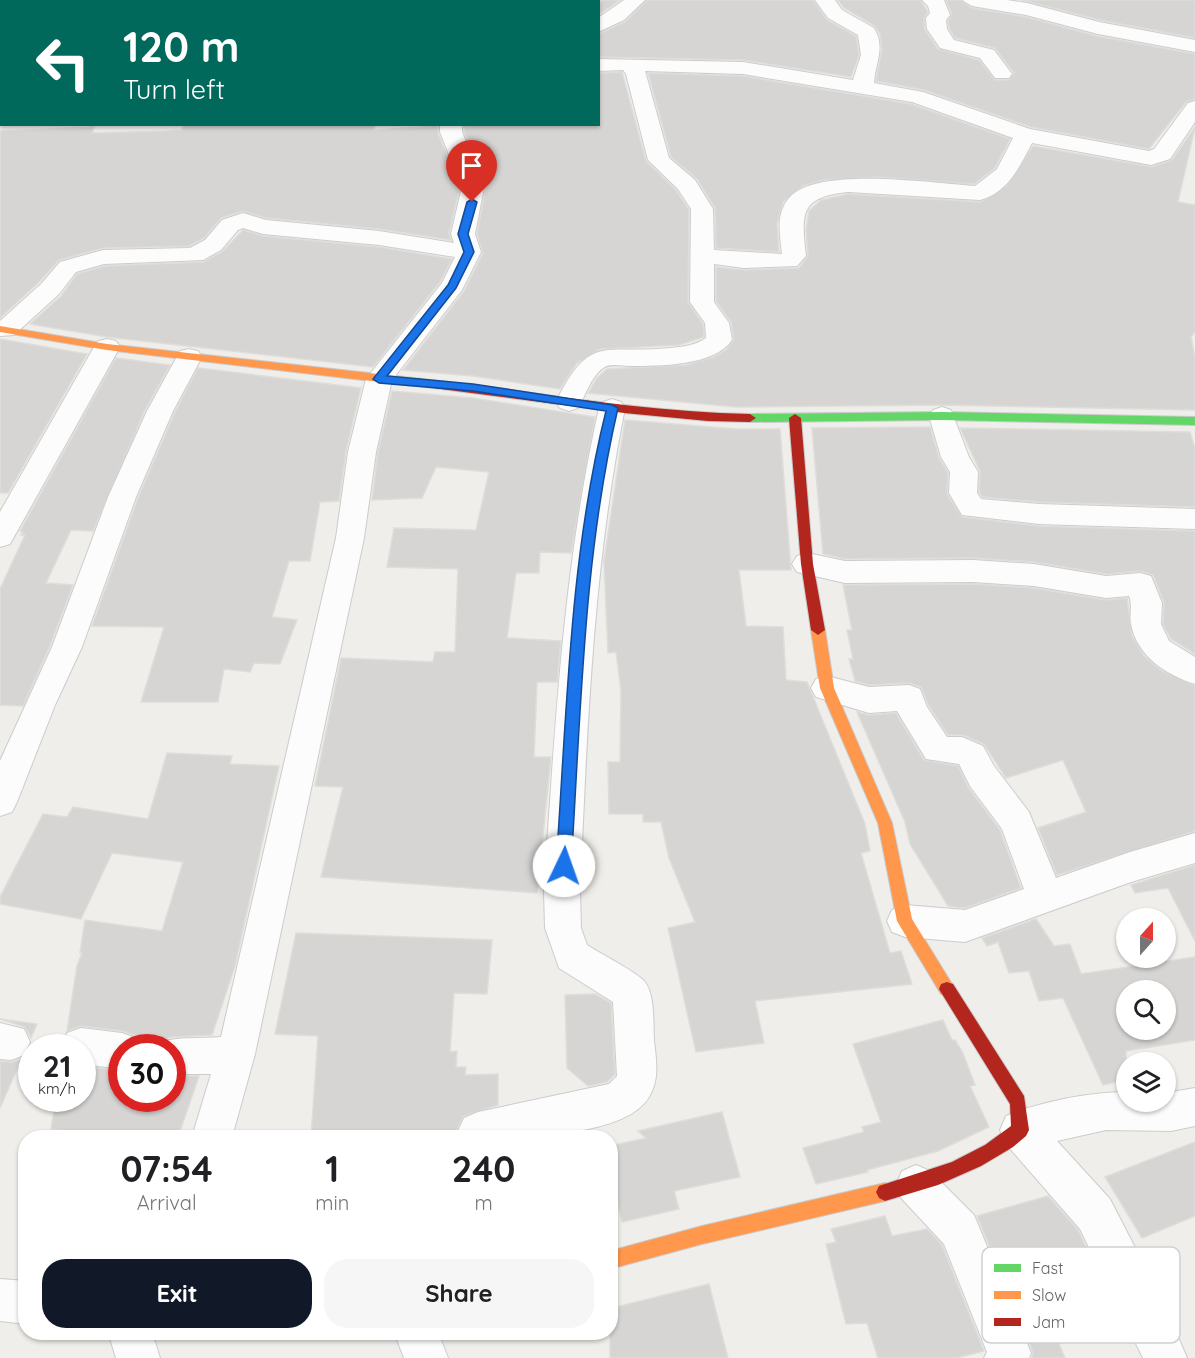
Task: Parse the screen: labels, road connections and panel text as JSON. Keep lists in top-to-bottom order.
{
  "legend": ["Fast", "Slow", "Jam"],
  "north": "top",
  "page": {
    "turn": ["120 m", "Turn left"],
    "speed": "21 km/h",
    "limit": "30",
    "eta": [
      "07:54",
      "Arrival",
      "1",
      "min",
      "240",
      "m"
    ],
    "buttons": ["Exit", "Share"]
  }
}
